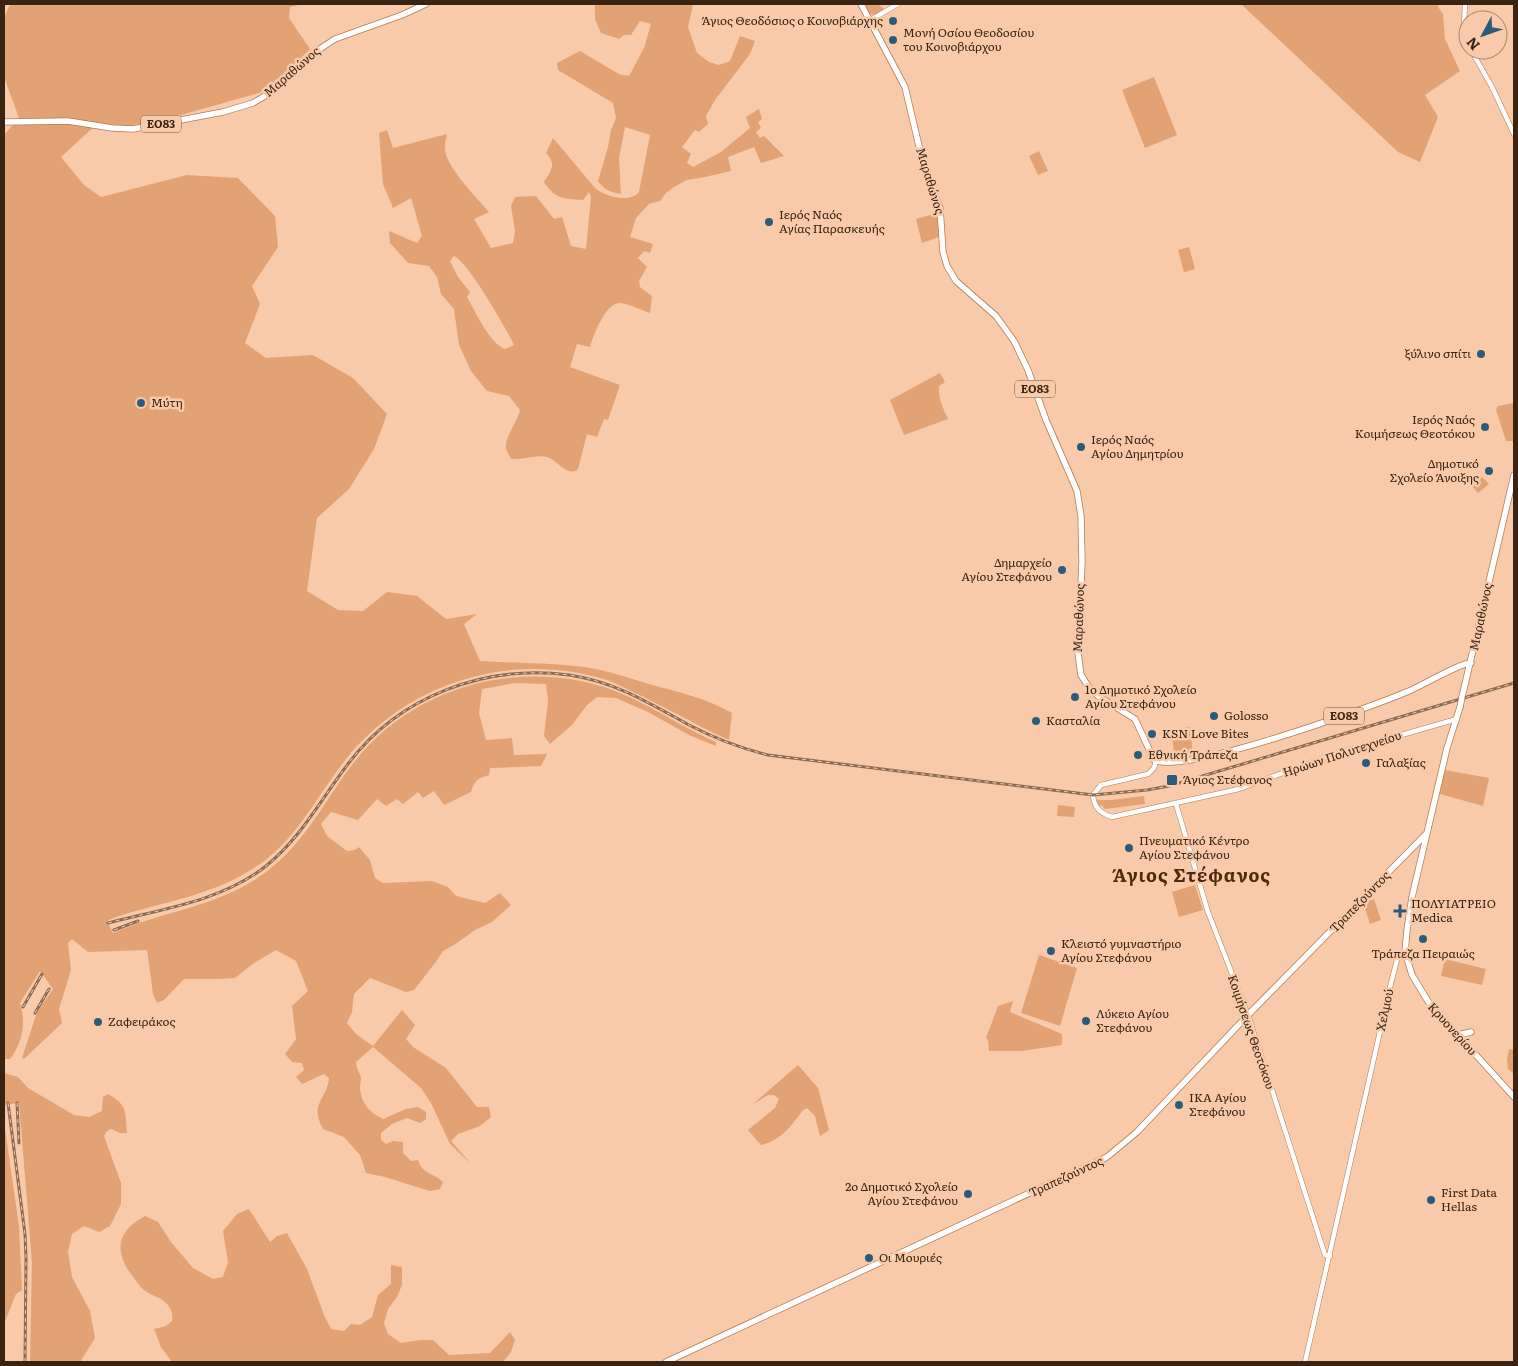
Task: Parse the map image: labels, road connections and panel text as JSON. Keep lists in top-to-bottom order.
{
  "streets": {
    "main road": [
      "Μαραθώνος",
      "ΕΟ83",
      "Τραπεζούντος",
      "Κρυονερίου"
    ],
    "street": ["Ηρώων Πολυτεχνείου", "Χελμού", "Κοιμήσεως Θεοτόκου"]
  },
  "crossings": [
    ["Μαραθώνος", "Ηρώων Πολυτεχνείου"],
    ["Ηρώων Πολυτεχνείου", "Κοιμήσεως Θεοτόκου"],
    ["Τραπεζούντος", "Κοιμήσεως Θεοτόκου"],
    ["Χελμού", "Κρυονερίου"],
    ["Χελμού", "Κοιμήσεως Θεοτόκου"]
  ],
  "districts": ["Άγιος Στέφανος"],
  "places": {
    "other": [
      "Άγιος Θεοδόσιος ο Κοινοβιάρχης",
      "Μονή Οσίου Θεοδοσίου του Κοινοβιάρχου",
      "Ιερός Ναός Αγίας Παρασκευής",
      "ξύλινο σπίτι",
      "Μύτη",
      "Ιερός Ναός Κοιμήσεως Θεοτόκου",
      "Ιερός Ναός Αγίου Δημητρίου",
      "Δημοτικό Σχολείο Άνοιξης",
      "Δημαρχείο Αγίου Στεφάνου",
      "1ο Δημοτικό Σχολείο Αγίου Στεφάνου",
      "Golosso",
      "Κασταλία",
      "KSN Love Bites",
      "Εθνική Τράπεζα",
      "Γαλαξίας",
      "Πνευματικό Κέντρο Αγίου Στεφάνου",
      "Τράπεζα Πειραιώς",
      "Κλειστό γυμναστήριο Αγίου Στεφάνου",
      "Λύκειο Αγίου Στεφάνου",
      "Ζαφειράκος",
      "ΙΚΑ Αγίου Στεφάνου",
      "2ο Δημοτικό Σχολείο Αγίου Στεφάνου",
      "First Data Hellas",
      "Οι Μουριές"
    ],
    "transit": ["Άγιος Στέφανος"],
    "health": ["ΠΟΛΥΙΑΤΡΕΙΟ Medica"]
  },
  "north": "bottom left"
}
